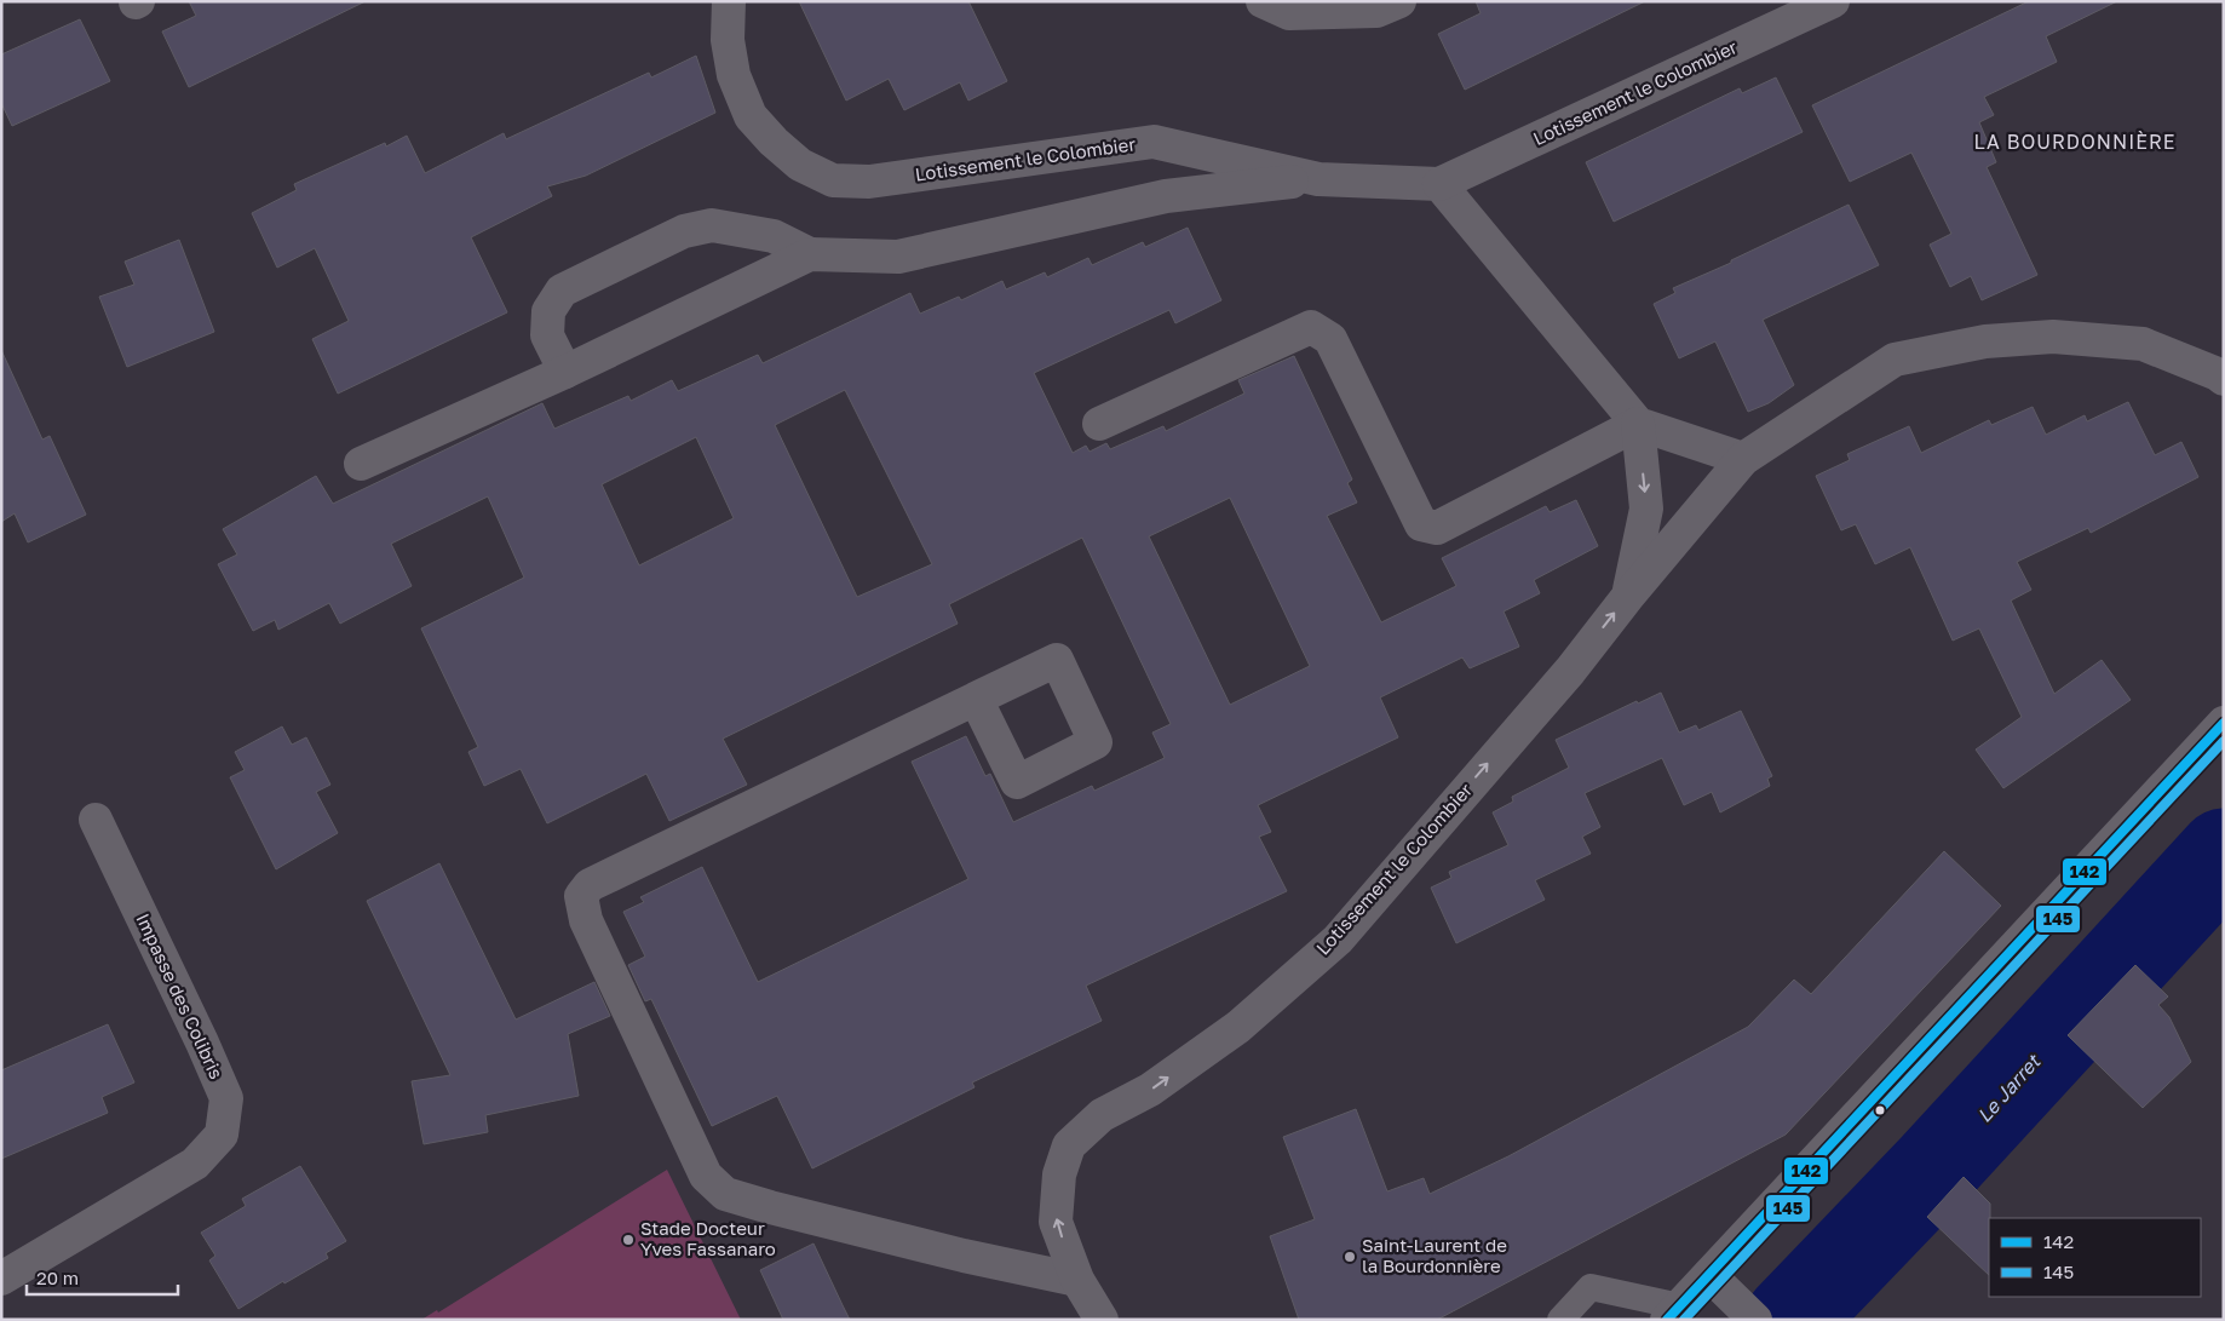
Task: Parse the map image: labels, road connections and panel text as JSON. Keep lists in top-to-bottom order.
{
  "streets": {
    "street": ["Lotissement le Colombier", "Impasse des Colibris"]
  },
  "districts": ["LA BOURDONNIÈRE"],
  "water": ["Le Jarret"],
  "places": ["Stade Docteur Yves Fassanaro", "Saint-Laurent de la Bourdonnière"],
  "lines": ["transit line 142", "transit line 145"],
  "legend": ["142", "145"],
  "scale_bar": "20 m"
}
